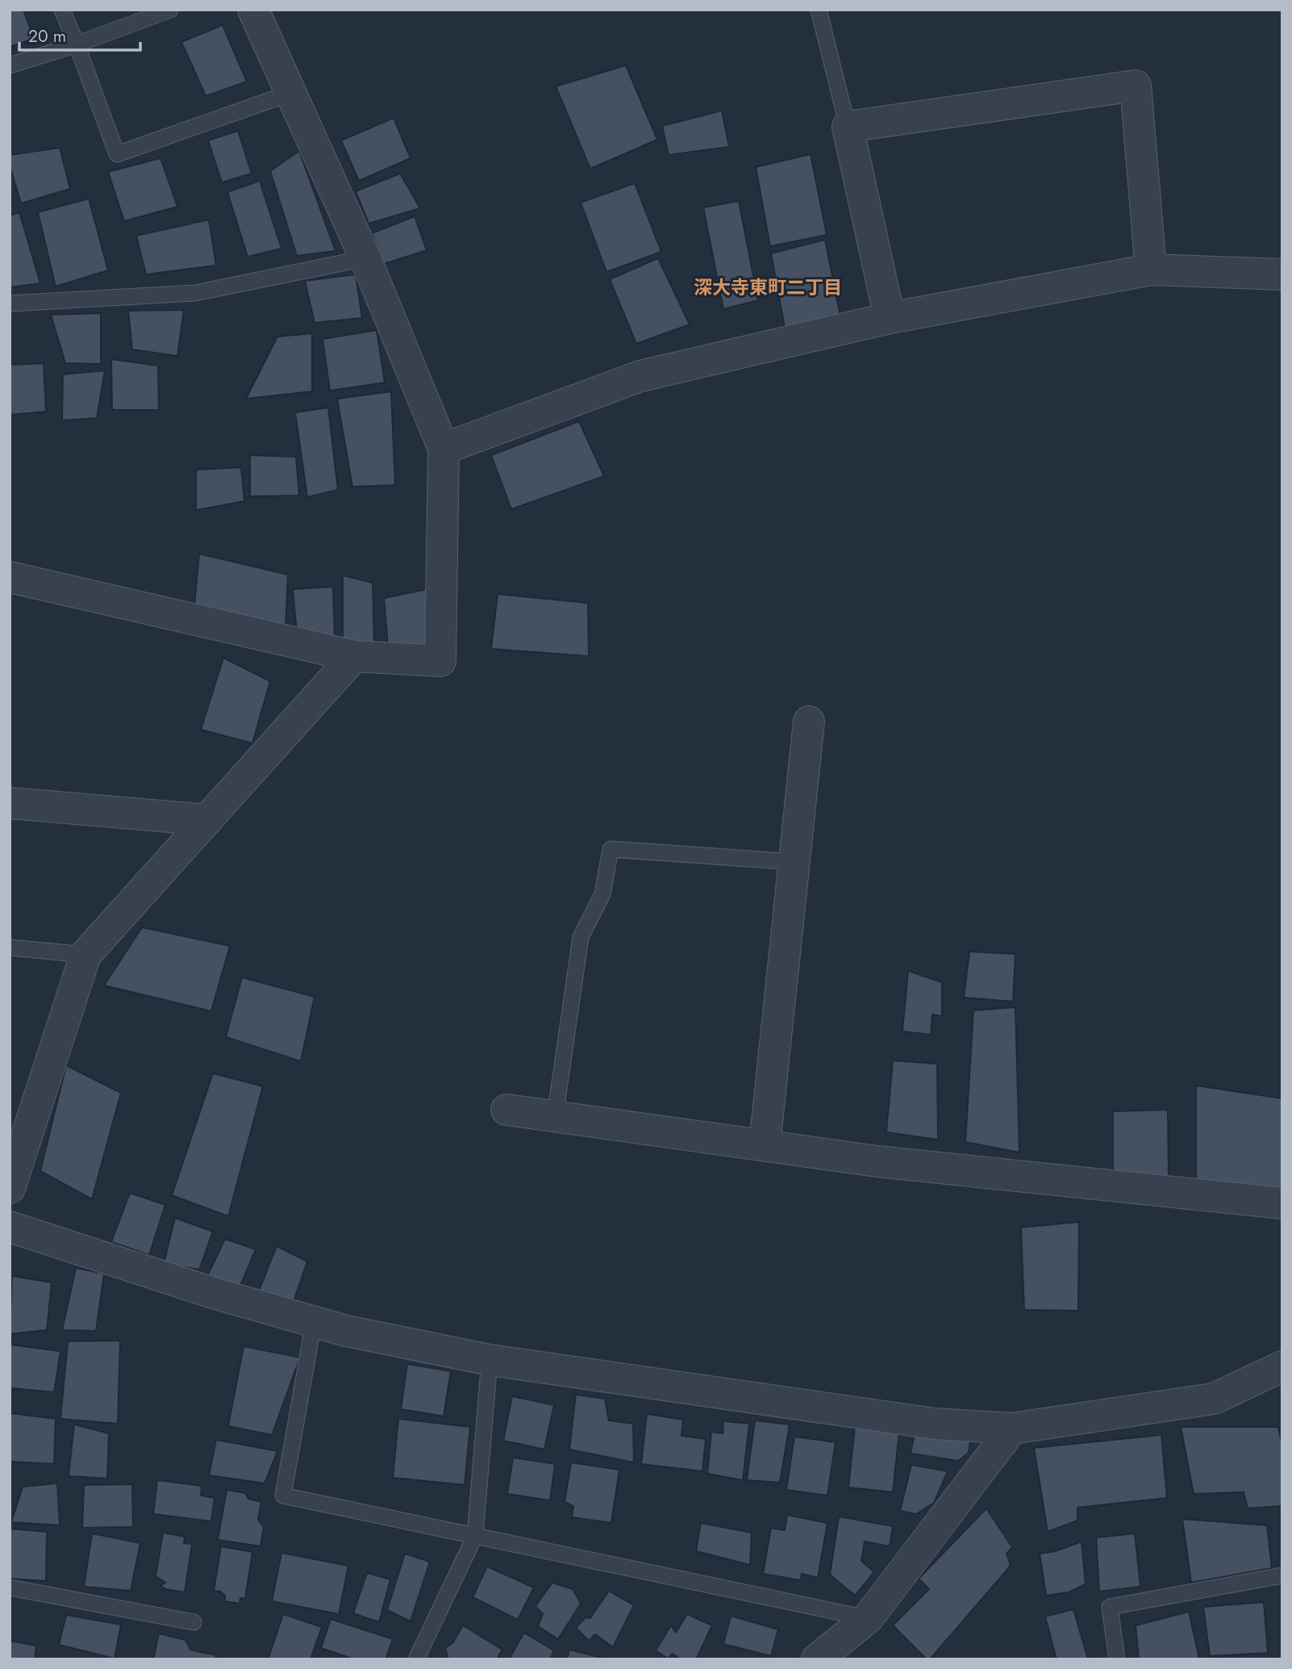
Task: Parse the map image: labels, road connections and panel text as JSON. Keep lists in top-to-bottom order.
{
  "districts": ["深大寺東町二丁目"],
  "scale_bar": "20 m"
}
